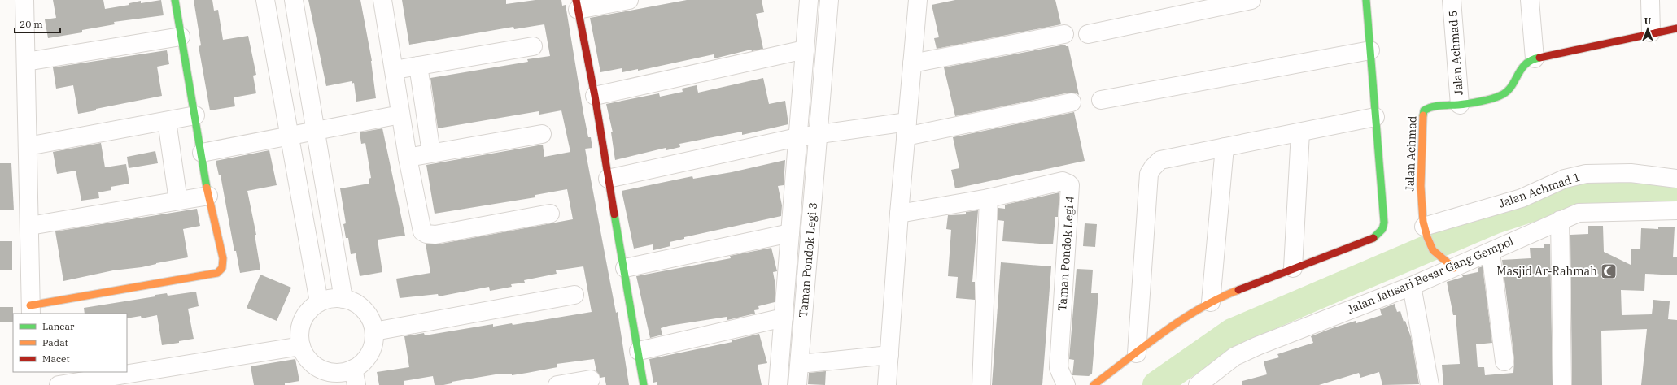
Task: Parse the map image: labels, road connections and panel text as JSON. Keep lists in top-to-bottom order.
{
  "streets": {
    "street": [
      "Jalan Achmad 5",
      "Jalan Achmad",
      "Jalan Achmad 1",
      "Taman Pondok Legi 4",
      "Taman Pondok Legi 3",
      "Jalan Jatisari Besar Gang Gempol"
    ]
  },
  "crossings": [
    ["Jalan Achmad 5", "Jalan Achmad"],
    ["Jalan Achmad", "Jalan Achmad 1"],
    ["Jalan Achmad", "Jalan Jatisari Besar Gang Gempol"]
  ],
  "places": {
    "mosque": ["Masjid Ar-Rahmah"]
  },
  "legend": ["Lancar", "Padat", "Macet"],
  "scale_bar": "20 m",
  "north": "top"
}
